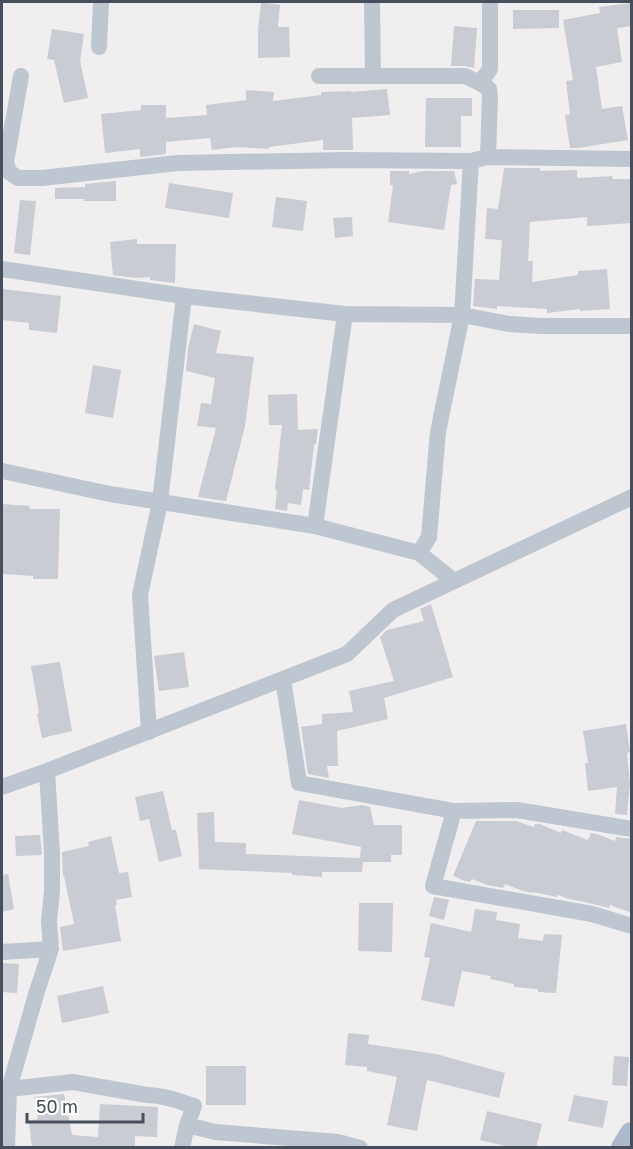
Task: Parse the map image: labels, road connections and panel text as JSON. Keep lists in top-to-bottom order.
{
  "scale_bar": "50 m"
}
